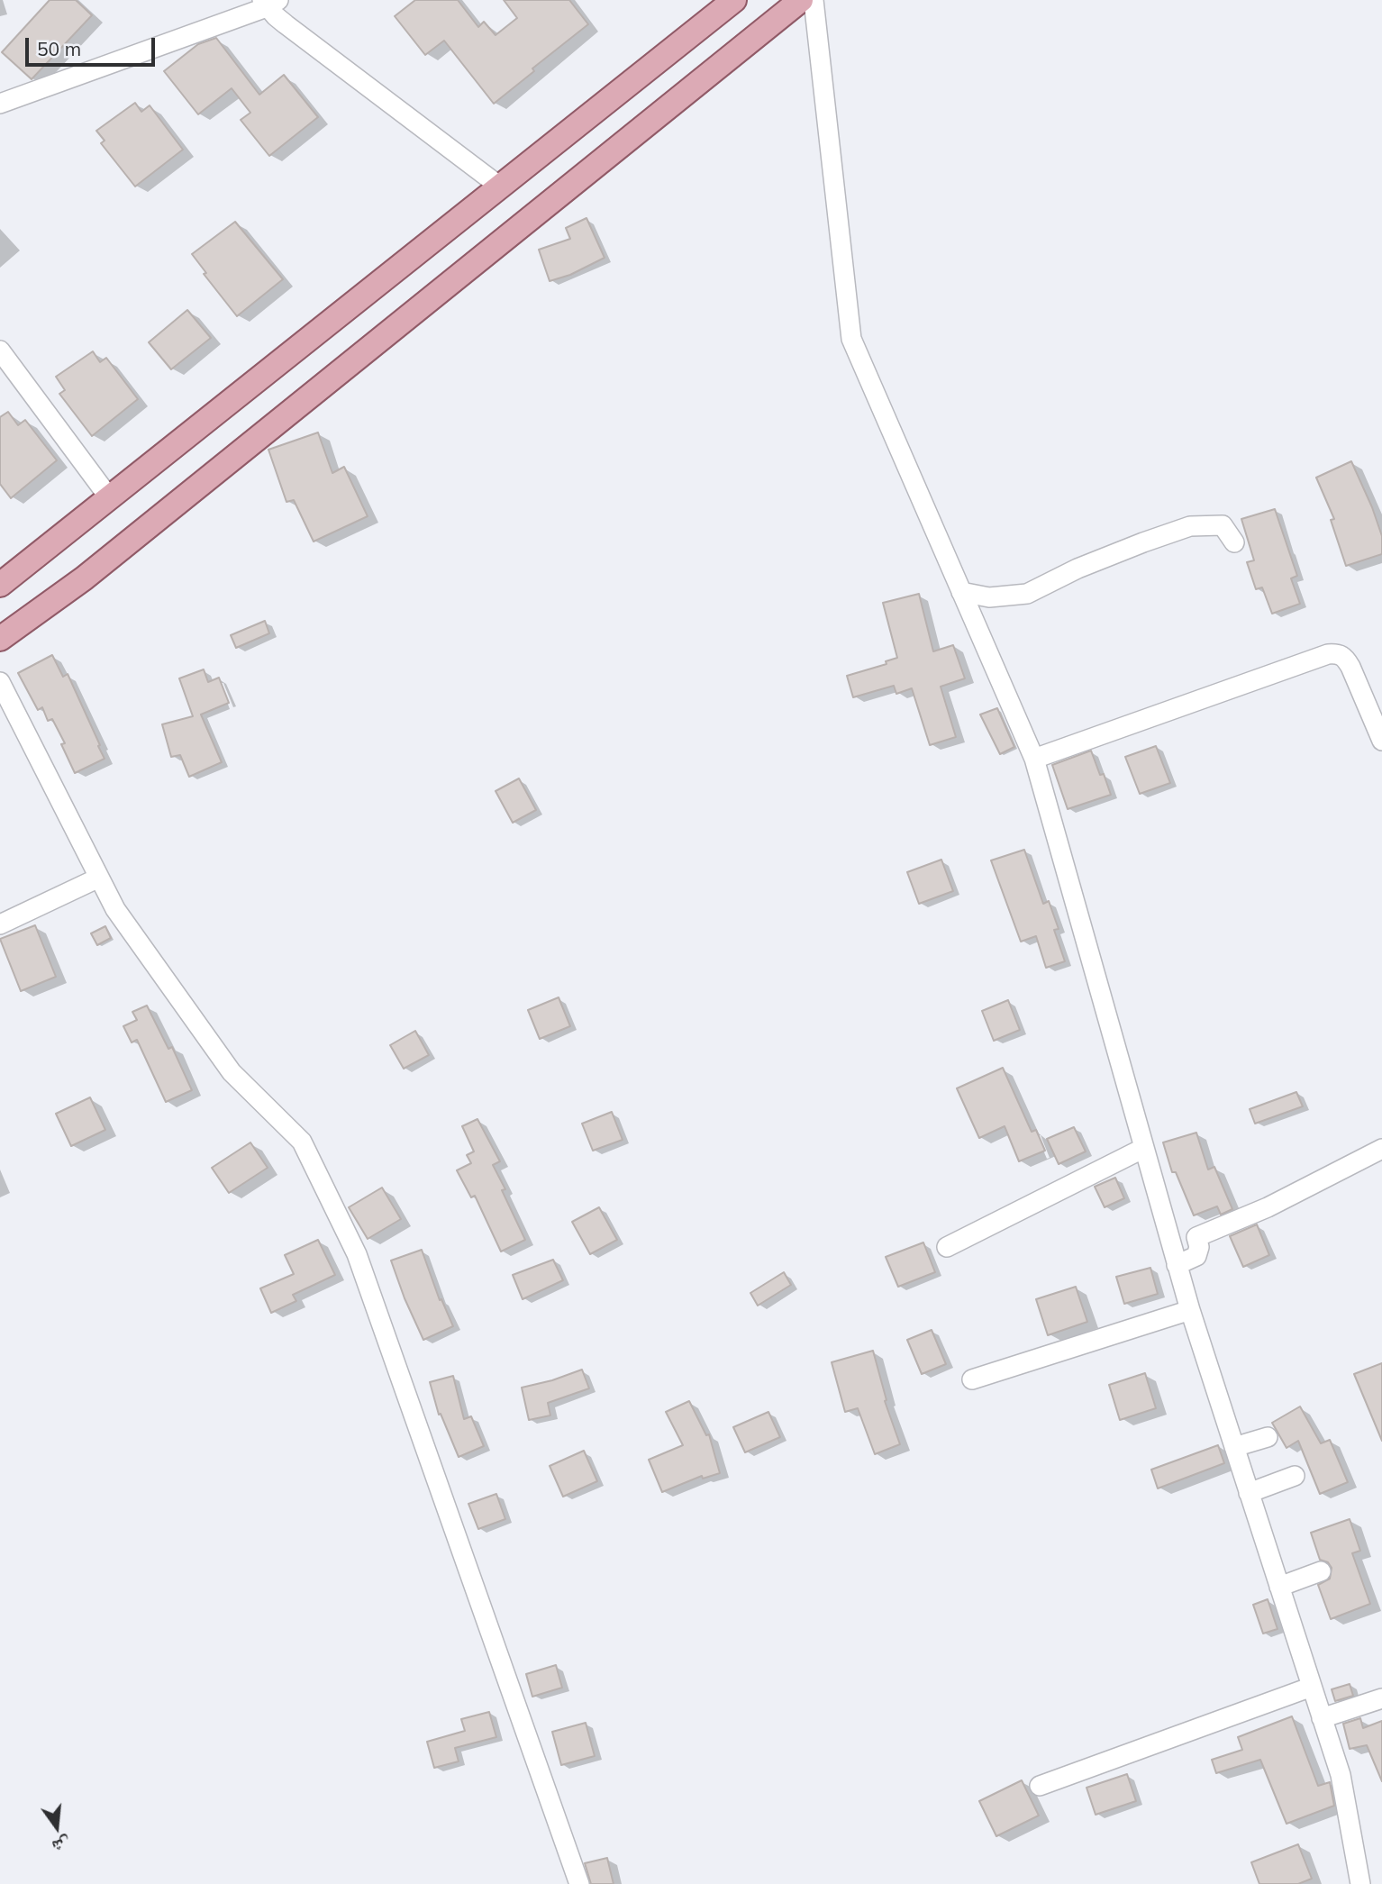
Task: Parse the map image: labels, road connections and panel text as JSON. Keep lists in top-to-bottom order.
{
  "scale_bar": "50 m",
  "north": "bottom"
}
